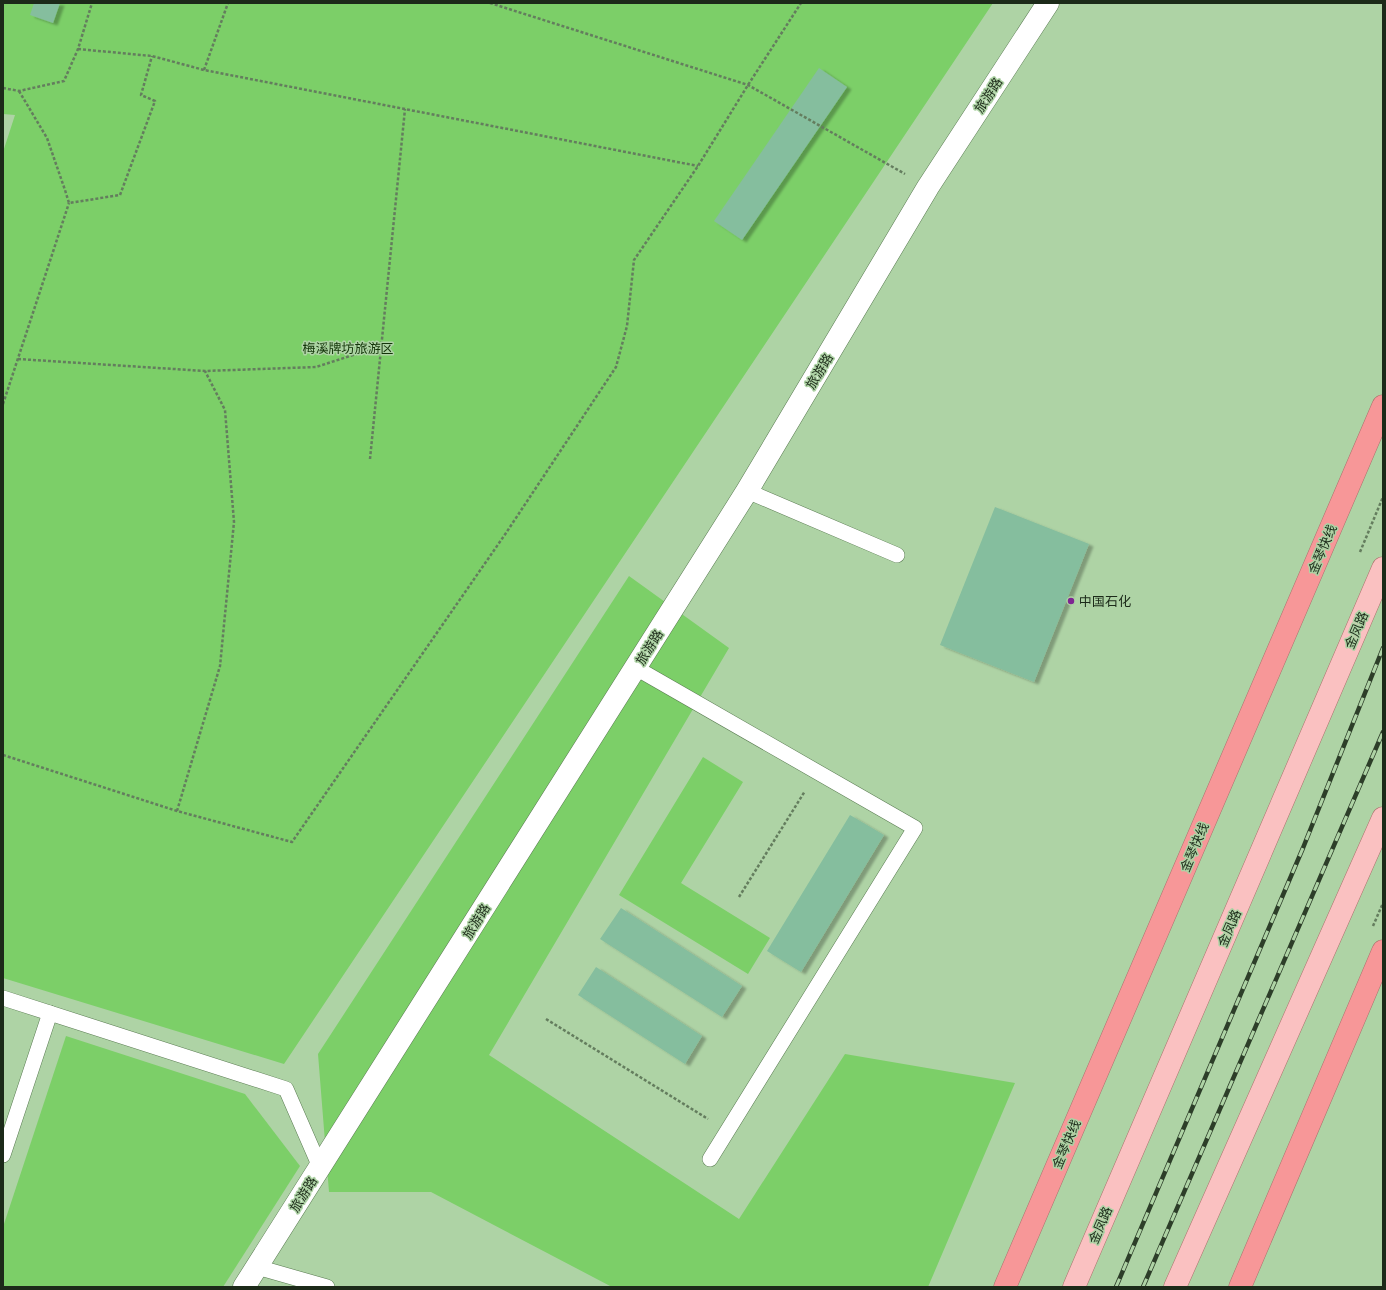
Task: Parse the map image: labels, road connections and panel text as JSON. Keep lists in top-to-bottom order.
{
  "streets": {
    "highway": ["金琴快线"],
    "main road": ["金凤路"],
    "street": ["旅游路"]
  },
  "parks": ["梅溪牌坊旅游区"],
  "places": ["中国石化"]
}
